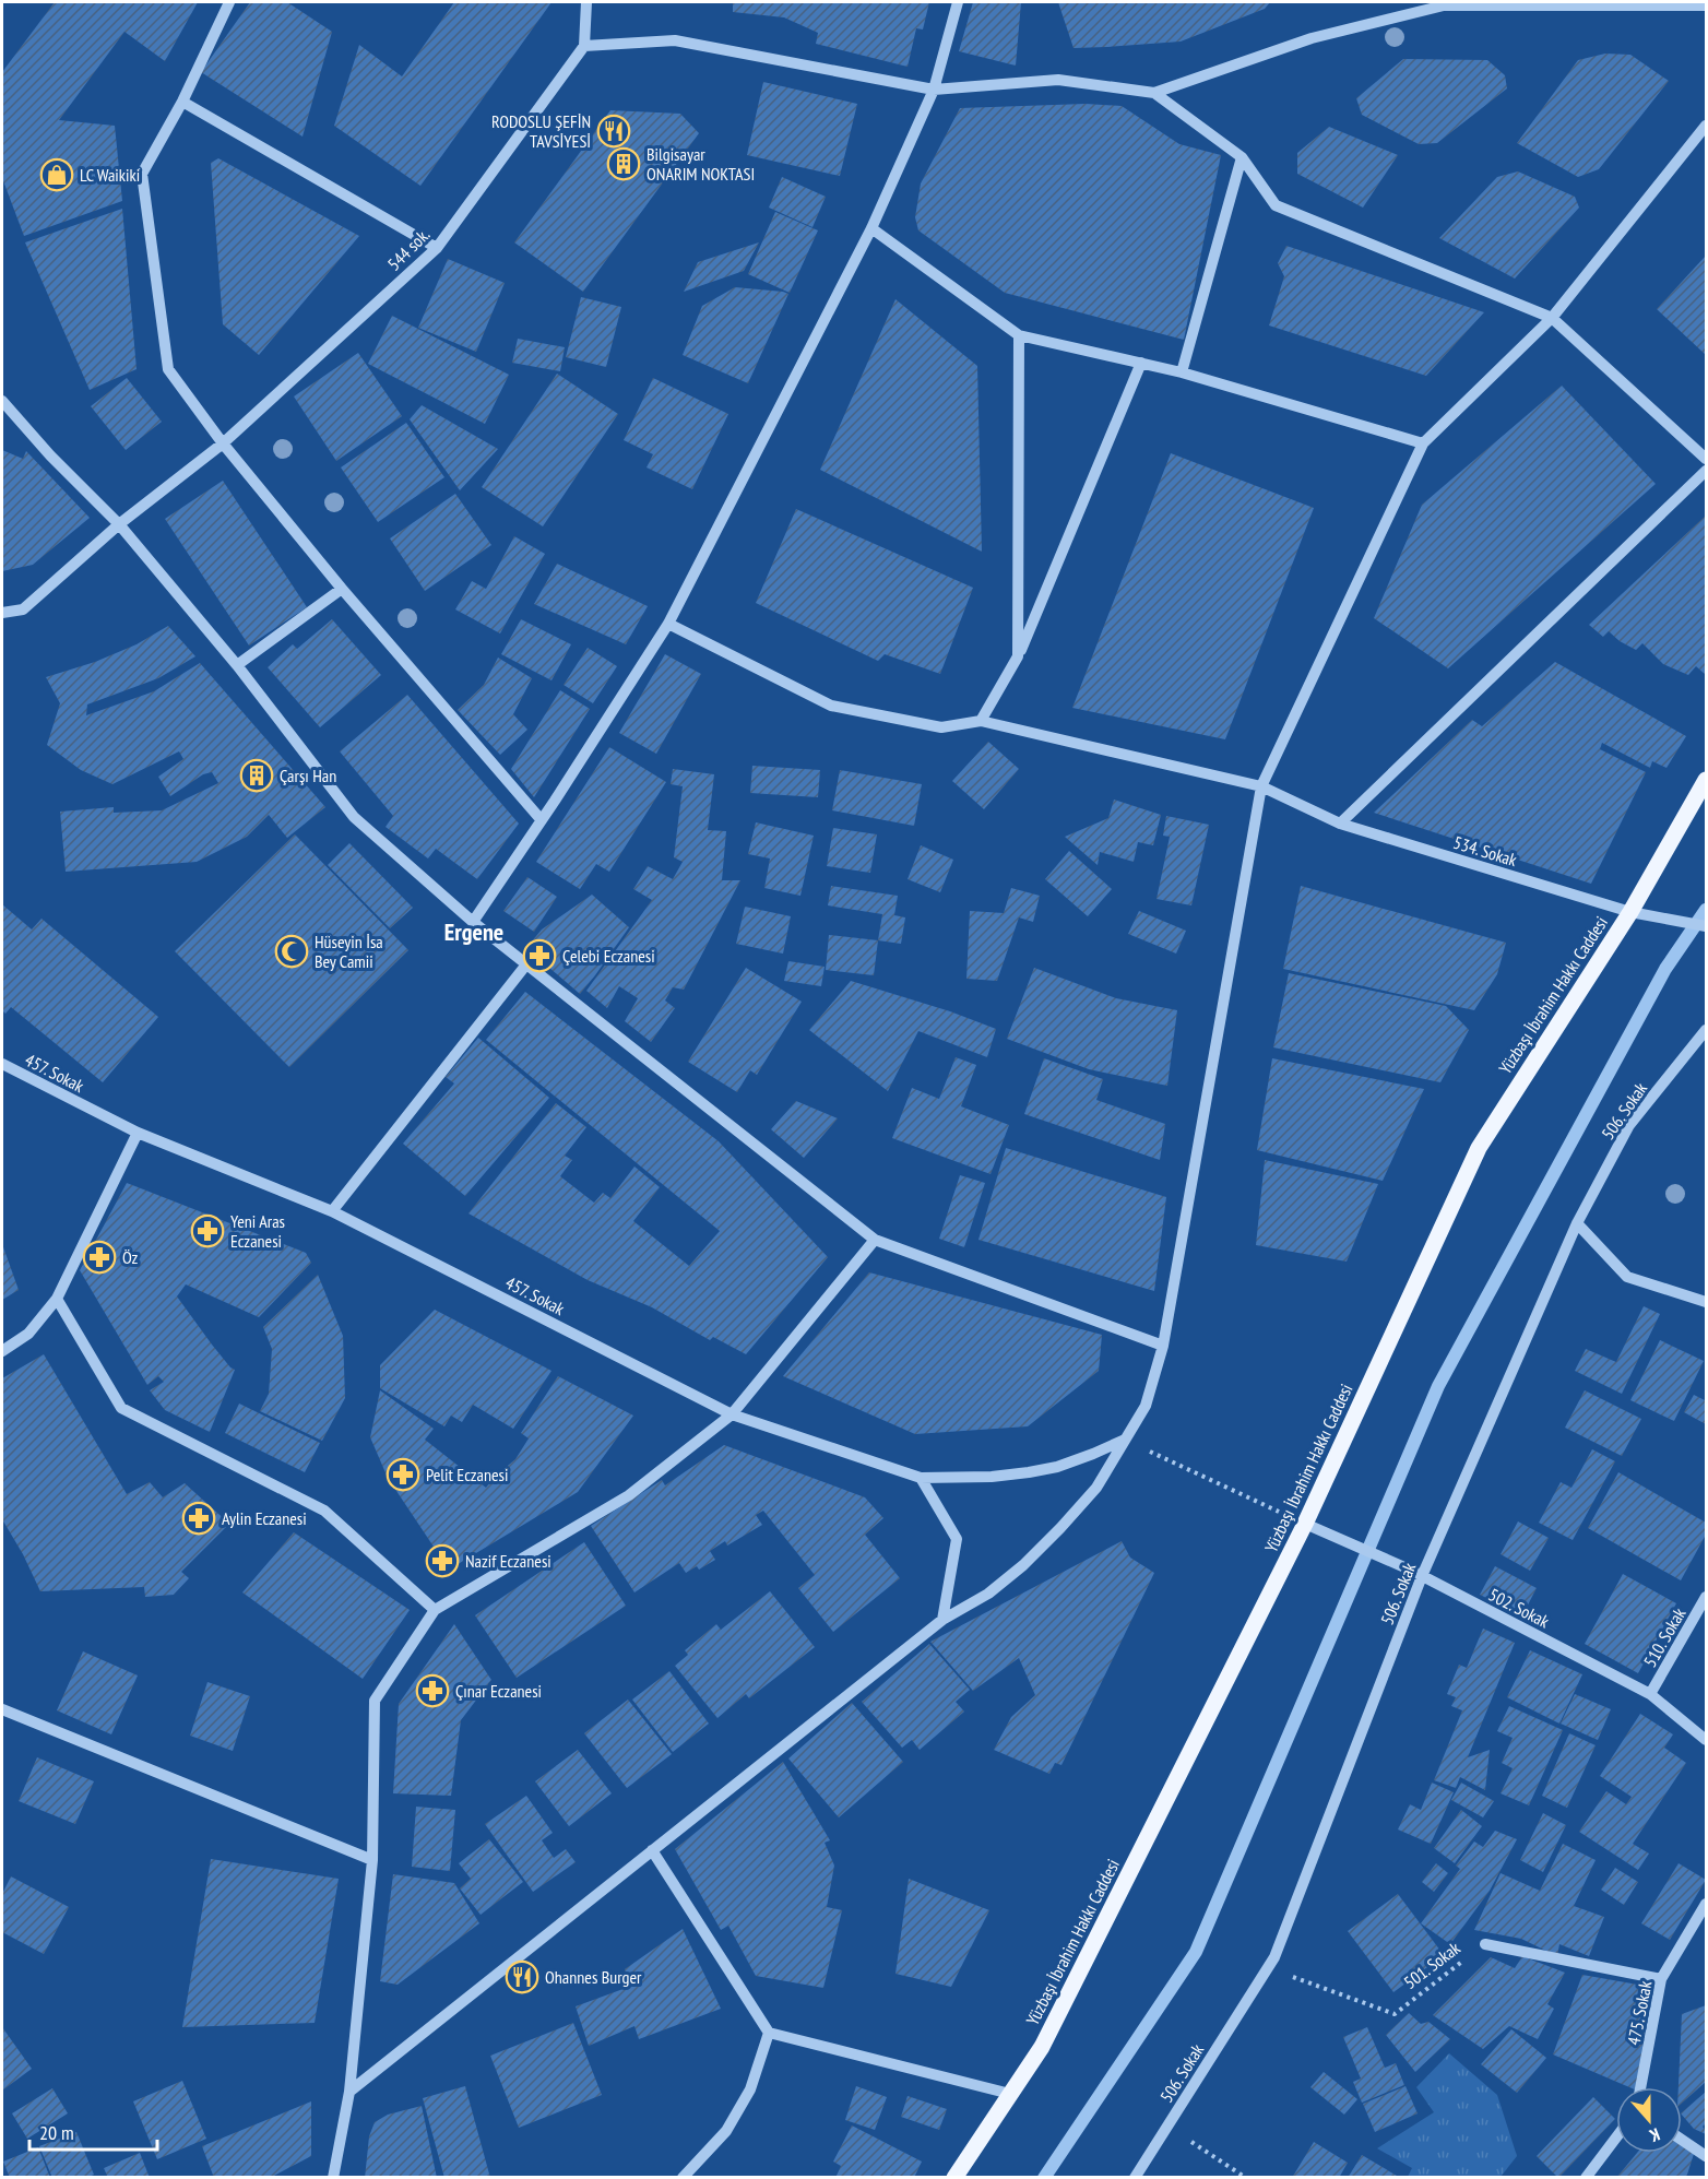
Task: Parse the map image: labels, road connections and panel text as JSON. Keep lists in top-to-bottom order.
{
  "streets": {
    "main road": ["Yüzbaşı İbrahim Hakkı Caddesi"],
    "street": [
      "544 sok.",
      "534. Sokak",
      "457. Sokak",
      "506. Sokak",
      "502. Sokak",
      "510. Sokak",
      "501. Sokak",
      "475. Sokak"
    ]
  },
  "crossings": [
    ["534. Sokak", "Yüzbaşı İbrahim Hakkı Caddesi"],
    ["Yüzbaşı İbrahim Hakkı Caddesi", "502. Sokak"],
    ["506. Sokak", "502. Sokak"],
    ["506. Sokak", "501. Sokak"],
    ["502. Sokak", "510. Sokak"],
    ["501. Sokak", "475. Sokak"]
  ],
  "districts": ["Ergene"],
  "places": {
    "restaurant": ["RODOSLU ŞEFİN TAVSİYESİ", "Ohannes Burger"],
    "building": ["Bilgisayar ONARIM NOKTASI", "Çarşı Han"],
    "shop": ["LC Waikiki"],
    "mosque": ["Hüseyin İsa Bey Camii"],
    "pharmacy": [
      "Çelebi Eczanesi",
      "Yeni Aras Eczanesi",
      "Öz",
      "Pelit Eczanesi",
      "Aylin Eczanesi",
      "Nazif Eczanesi",
      "Çınar Eczanesi"
    ]
  },
  "scale_bar": "20 m",
  "north": "bottom"
}
